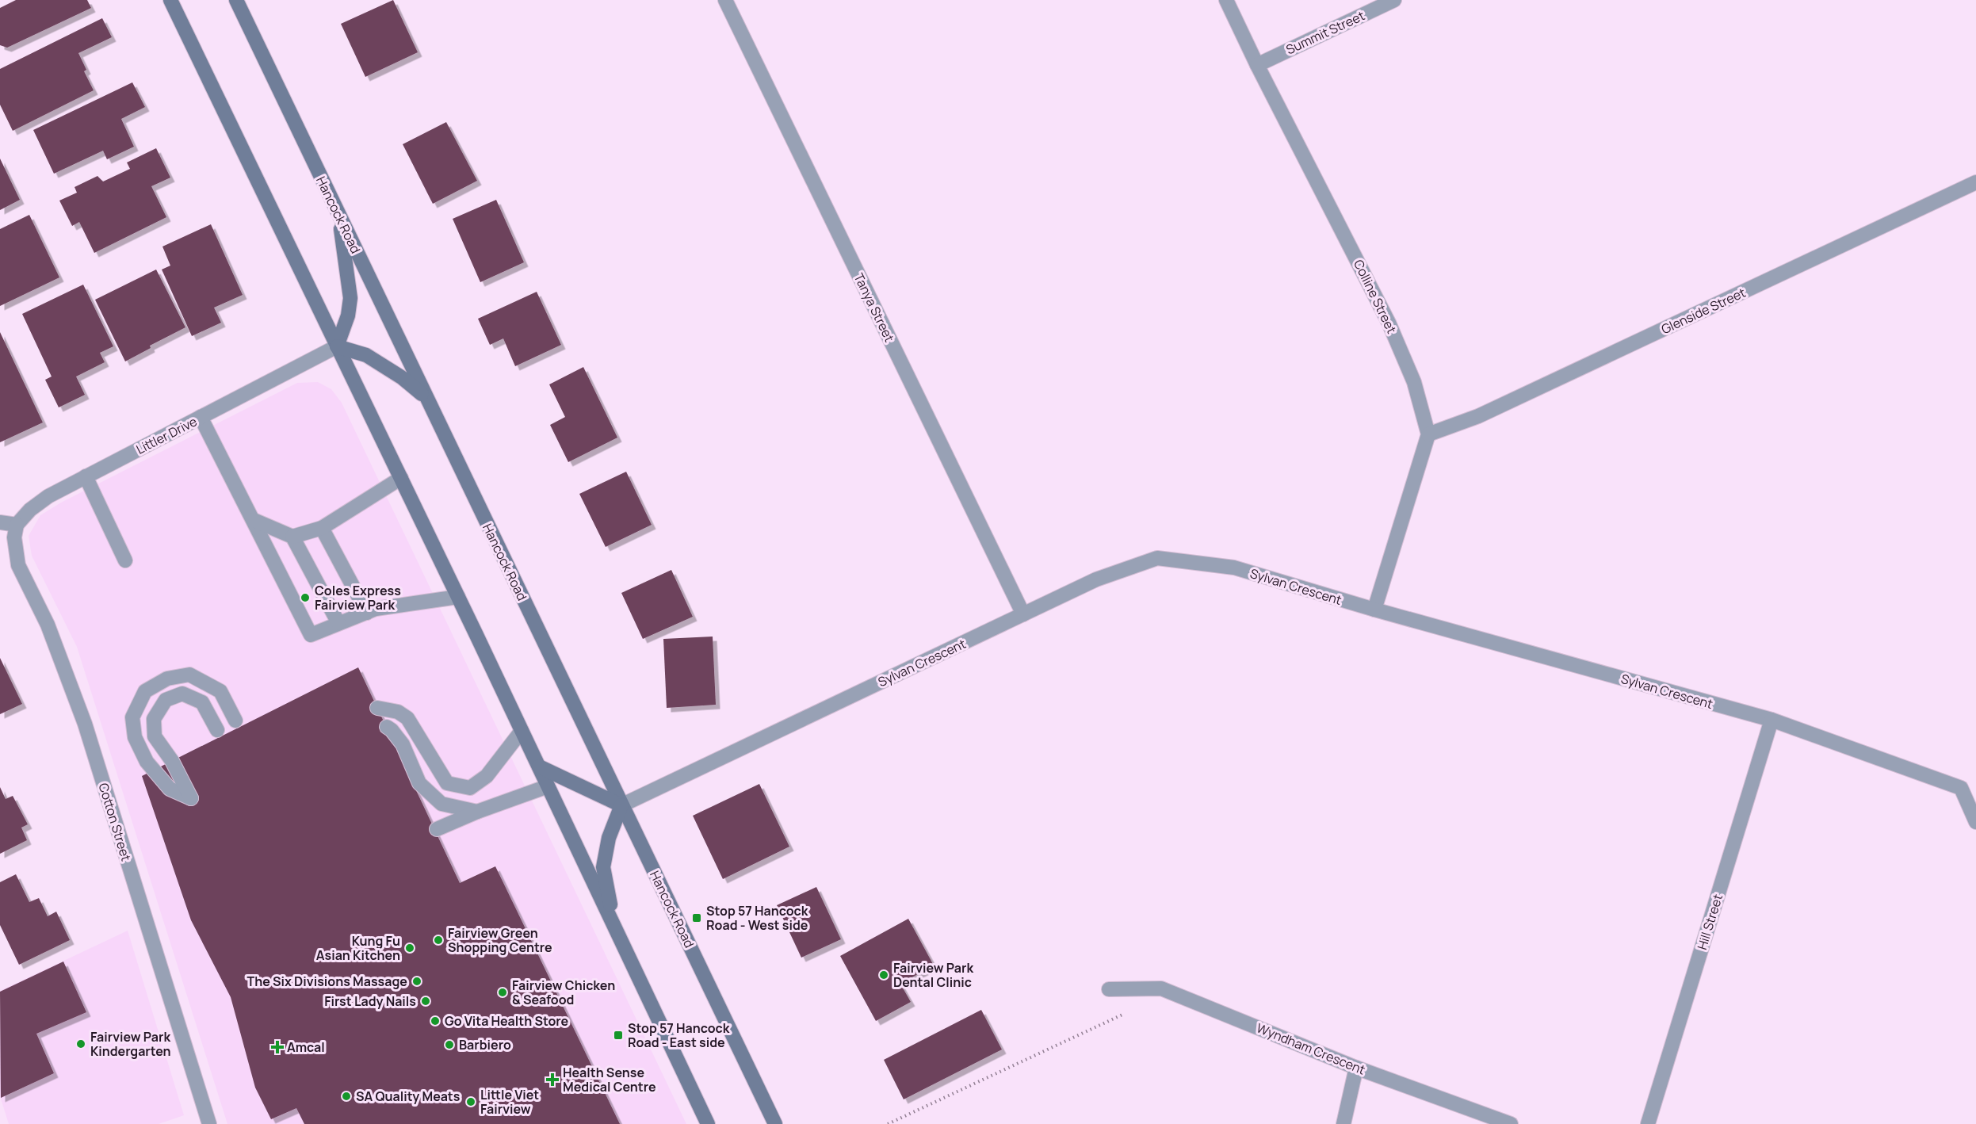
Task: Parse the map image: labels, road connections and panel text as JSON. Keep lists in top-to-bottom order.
{
  "streets": {
    "main road": ["Hancock Road"],
    "street": [
      "Summit Street",
      "Colline Street",
      "Tanya Street",
      "Glenside Street",
      "Littler Drive",
      "Sylvan Crescent",
      "Cotton Street",
      "Hill Street",
      "Wyndham Crescent"
    ]
  },
  "crossings": [
    ["Summit Street", "Colline Street"],
    ["Hancock Road", "Sylvan Crescent"],
    ["Colline Street", "Glenside Street"],
    ["Tanya Street", "Sylvan Crescent"],
    ["Littler Drive", "Cotton Street"],
    ["Sylvan Crescent", "Hill Street"]
  ],
  "places": {
    "other": [
      "Coles Express Fairview Park",
      "Fairview Green Shopping Centre",
      "Kung Fu Asian Kitchen",
      "Fairview Park Dental Clinic",
      "The Six Divisions Massage",
      "Fairview Chicken & Seafood",
      "First Lady Nails",
      "Go Vita Health Store",
      "Fairview Park Kindergarten",
      "Barbiero",
      "SA Quality Meats",
      "Little Viet Fairview"
    ],
    "transit": ["Stop 57 Hancock Road - West side", "Stop 57 Hancock Road - East side"],
    "health": ["Amcal", "Health Sense Medical Centre"]
  }
}
